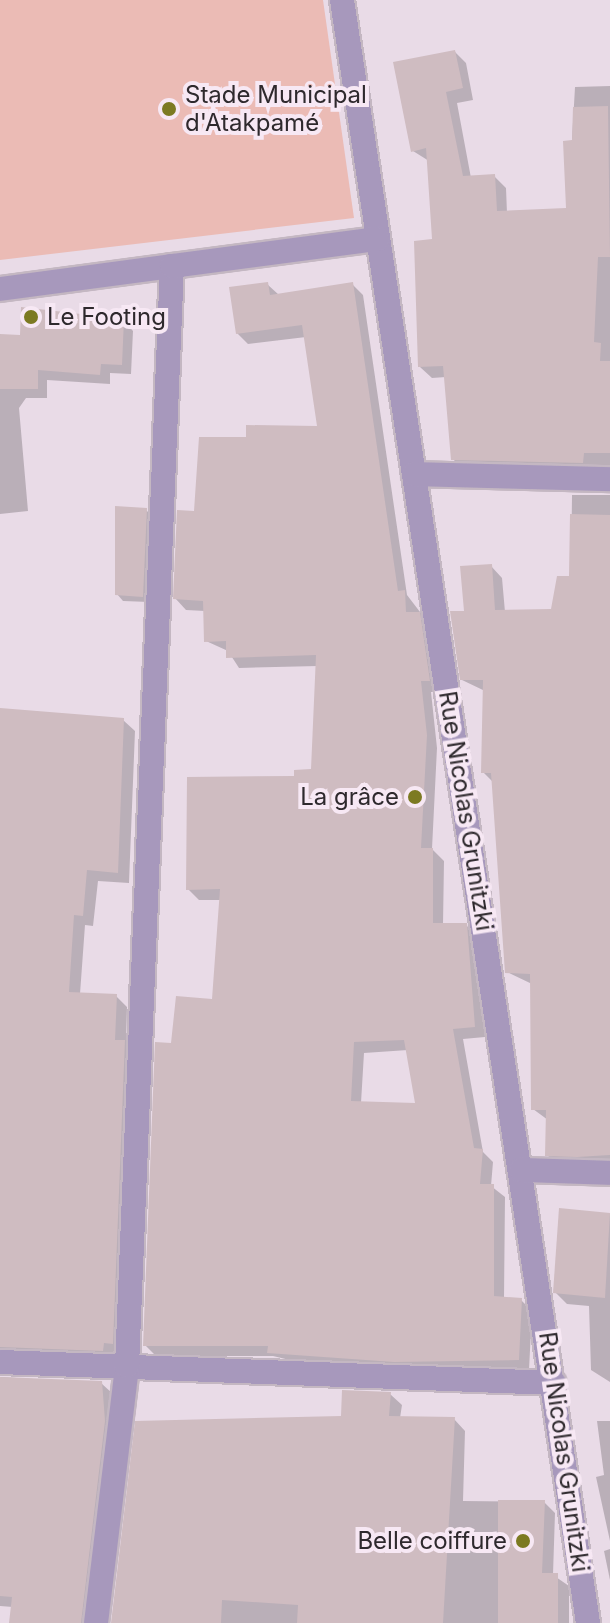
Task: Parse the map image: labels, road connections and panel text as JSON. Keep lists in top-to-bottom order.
{
  "streets": {
    "street": ["Rue Nicolas Grunitzki"]
  },
  "places": [
    "Stade Municipal d'Atakpamé",
    "Le Footing",
    "La grâce",
    "Belle coiffure"
  ]
}
